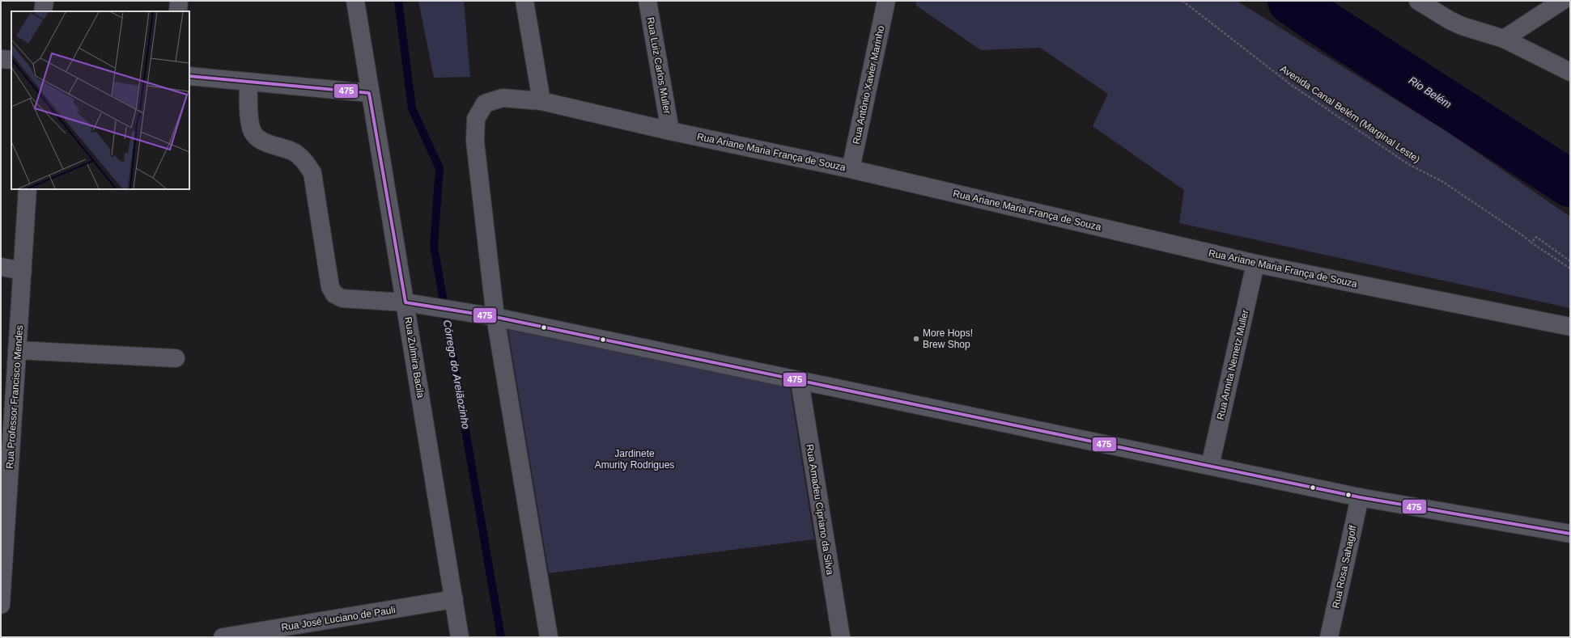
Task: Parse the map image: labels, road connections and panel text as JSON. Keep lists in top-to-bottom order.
{
  "streets": {
    "street": [
      "Rua Luiz Carlos Muller",
      "Rua Antônio Xavier Marinho",
      "Rua Ariane Maria França de Souza",
      "Rua Zulmira Bacila",
      "Rua Annita Nemetz Muller",
      "Rua Professor Francisco Mendes",
      "Rua Amadeu Cipriano da Silva",
      "Rua Rosa Sahagoff",
      "Rua José Luciano de Pauli"
    ],
    "path": ["Avenida Canal Belém (Marginal Leste)"]
  },
  "crossings": [
    ["Rua Luiz Carlos Muller", "Rua Ariane Maria França de Souza"],
    ["Rua Antônio Xavier Marinho", "Rua Ariane Maria França de Souza"],
    ["Rua Ariane Maria França de Souza", "Rua Annita Nemetz Muller"],
    ["Rua Zulmira Bacila", "Rua José Luciano de Pauli"]
  ],
  "water": ["Rio Belém", "Córrego do Areiãozinho"],
  "parks": ["Jardinete Amurity Rodrigues"],
  "places": ["More Hops! Brew Shop"],
  "lines": ["transit line 475"]
}
